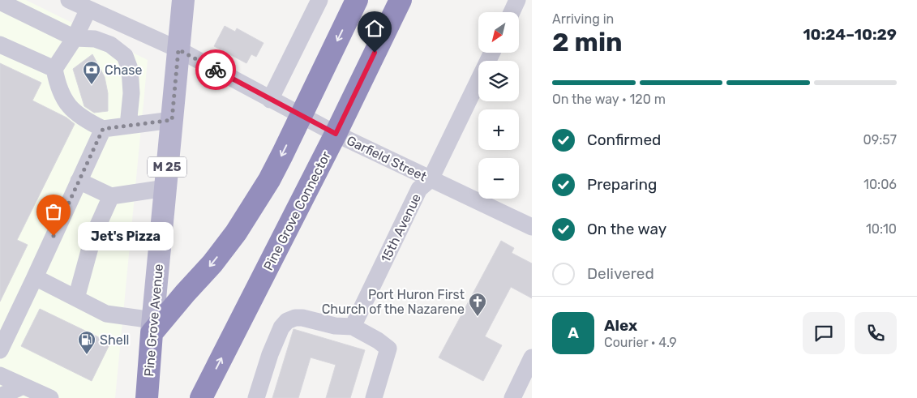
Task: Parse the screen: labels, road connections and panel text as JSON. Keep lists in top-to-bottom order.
{
  "streets": {
    "highway": ["M 25", "Pine Grove Connector", "Pine Grove Avenue"],
    "street": ["Garfield Street", "15th Avenue"]
  },
  "crossings": [
    ["Garfield Street", "Pine Grove Connector"],
    ["Garfield Street", "15th Avenue"],
    ["Garfield Street", "Pine Grove Avenue"]
  ],
  "places": {
    "bank": ["Chase"],
    "other": ["Jet's Pizza"],
    "church": ["Port Huron First Church of the Nazarene"],
    "fuel station": ["Shell"]
  },
  "north": "bottom left",
  "page": {
    "heading": ["2 min", "Arriving in", "10:24–10:29"],
    "panel": ["Alex", "Courier · 4.9"],
    "map_buttons": ["+", "−"],
    "bar": "On the way · 120 m",
    "list": [
      ["Confirmed", "09:57"],
      ["Preparing", "10:06"],
      ["On the way", "10:10"],
      "Delivered"
    ],
    "bubble": "Jet's Pizza",
    "round": "A"
  }
}
